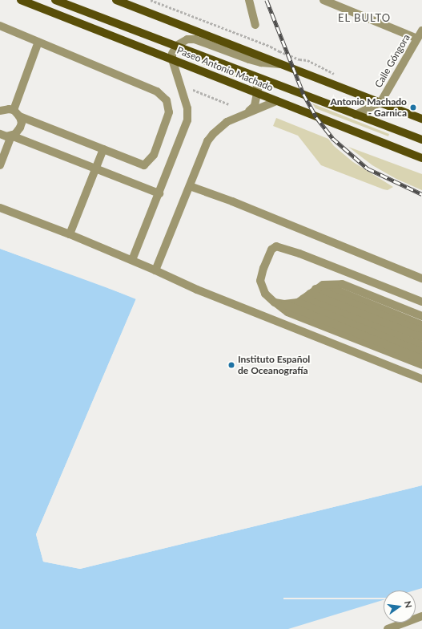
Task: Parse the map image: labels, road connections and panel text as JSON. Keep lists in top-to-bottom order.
{
  "streets": {
    "main road": ["Paseo Antonio Machado"],
    "street": ["Calle Góngora"]
  },
  "districts": ["EL BULTO"],
  "places": ["Antonio Machado - Garnica", "Instituto Español de Oceanografía"],
  "north": "right"
}
